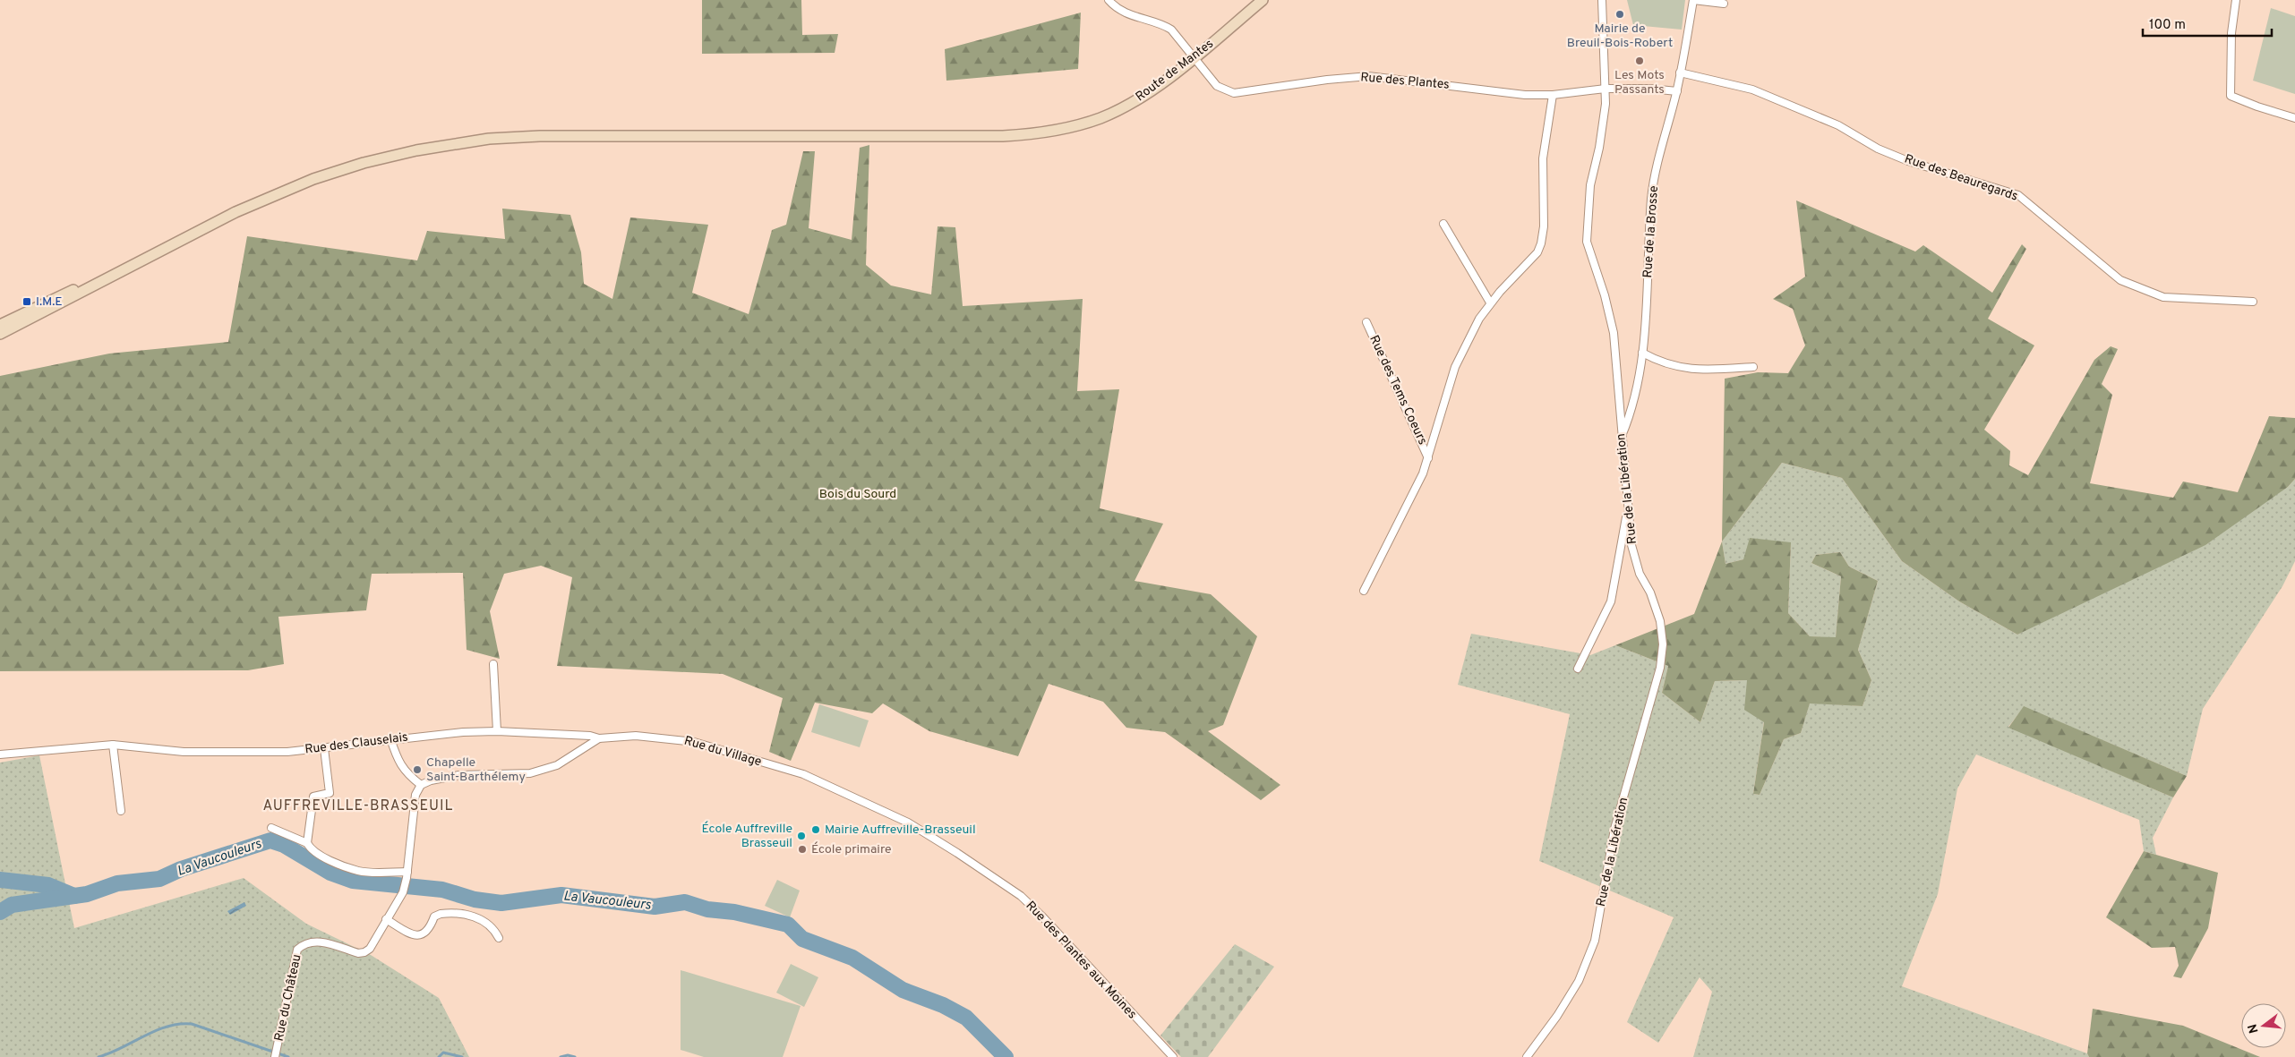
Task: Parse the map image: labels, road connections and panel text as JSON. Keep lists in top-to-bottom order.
{
  "streets": {
    "main road": ["Route de Mantes"],
    "street": [
      "Rue des Plantes",
      "Rue des Beauregards",
      "Rue de la Brosse",
      "Rue des Tems Coeurs",
      "Rue de la Libération",
      "Rue des Clauselais",
      "Rue du Village",
      "Rue des Plantes aux Moines",
      "Rue du Château"
    ]
  },
  "crossings": [
    ["Route de Mantes", "Rue des Plantes"],
    ["Rue des Plantes", "Rue de la Brosse"],
    ["Rue des Plantes", "Rue des Tems Coeurs"],
    ["Rue des Plantes", "Rue de la Libération"],
    ["Rue des Beauregards", "Rue de la Brosse"],
    ["Rue de la Brosse", "Rue de la Libération"],
    ["Rue des Clauselais", "Rue du Village"],
    ["Rue du Village", "Rue des Plantes aux Moines"]
  ],
  "districts": ["AUFFREVILLE-BRASSEUIL"],
  "water": ["La Vaucouleurs"],
  "parks": ["Bois du Sourd"],
  "places": {
    "other": [
      "Mairie de Breuil-Bois-Robert",
      "Les Mots Passants",
      "Chapelle Saint-Barthélemy",
      "Mairie Auffreville-Brasseuil",
      "École Auffreville Brasseuil",
      "École primaire"
    ],
    "transit": ["I.M.E"]
  },
  "scale_bar": "100 m",
  "north": "left"
}
